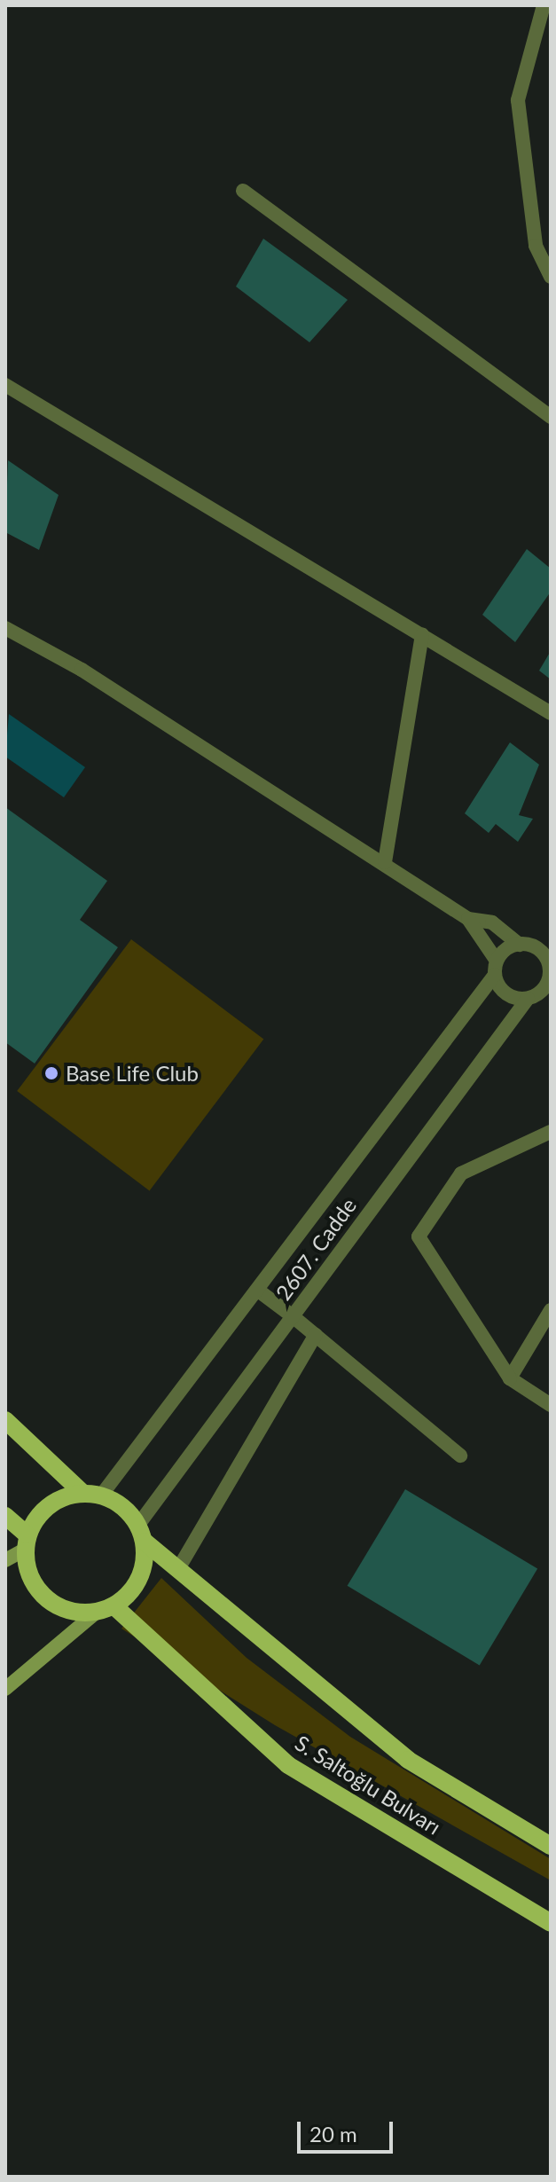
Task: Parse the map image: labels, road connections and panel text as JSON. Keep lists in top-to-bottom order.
{
  "streets": {
    "main road": ["S. Saltoğlu Bulvarı"],
    "street": ["2607. Cadde"]
  },
  "crossings": [
    ["2607. Cadde", "S. Saltoğlu Bulvarı"]
  ],
  "places": ["Base Life Club"],
  "scale_bar": "20 m"
}
